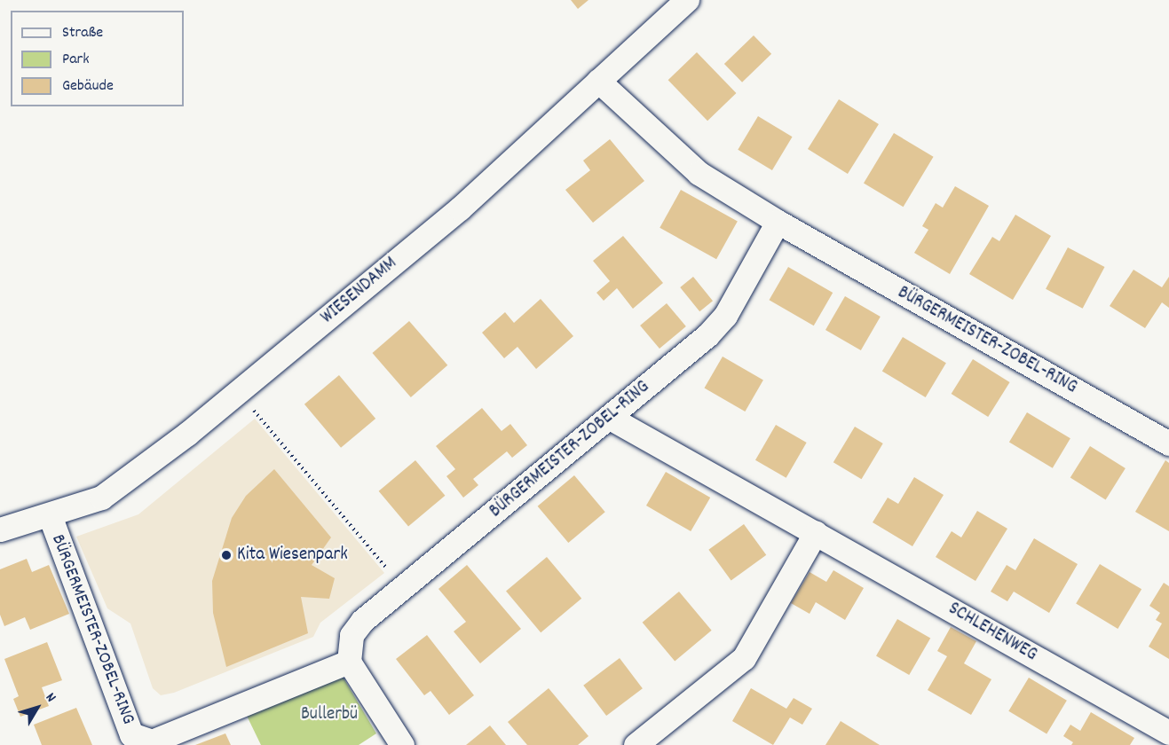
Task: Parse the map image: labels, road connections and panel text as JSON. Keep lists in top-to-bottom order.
{
  "streets": {
    "street": ["WIESENDAMM", "BÜRGERMEISTER-ZOBEL-RING", "SCHLEHENWEG"]
  },
  "crossings": [
    ["WIESENDAMM", "BÜRGERMEISTER-ZOBEL-RING"],
    ["BÜRGERMEISTER-ZOBEL-RING", "SCHLEHENWEG"]
  ],
  "parks": ["Bullerbü"],
  "places": ["Kita Wiesenpark"],
  "legend": ["Straße", "Park", "Gebäude"],
  "north": "top right"
}
